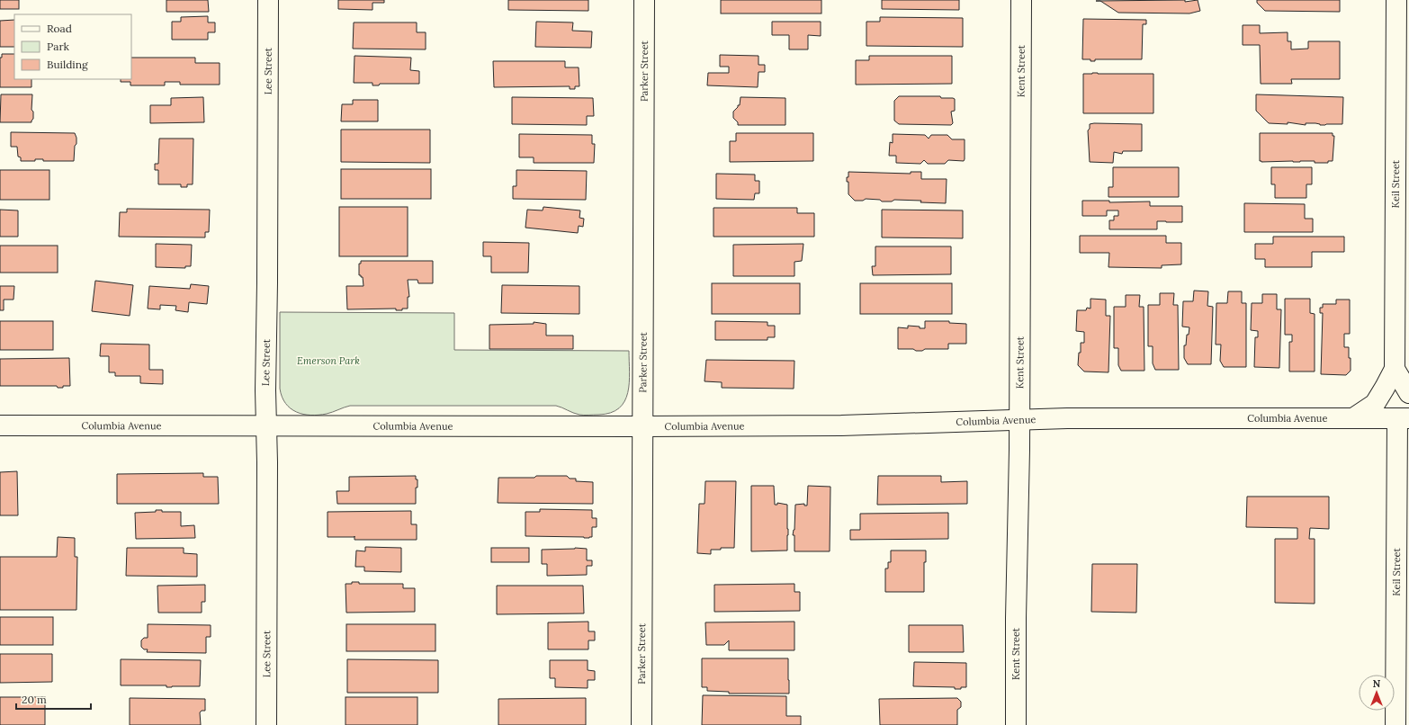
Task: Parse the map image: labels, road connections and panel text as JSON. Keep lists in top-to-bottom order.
{
  "streets": {
    "street": [
      "Lee Street",
      "Parker Street",
      "Kent Street",
      "Keil Street",
      "Columbia Avenue"
    ]
  },
  "crossings": [
    ["Lee Street", "Columbia Avenue"],
    ["Parker Street", "Columbia Avenue"],
    ["Kent Street", "Columbia Avenue"],
    ["Keil Street", "Columbia Avenue"]
  ],
  "parks": ["Emerson Park"],
  "legend": ["Road", "Park", "Building"],
  "scale_bar": "20 m",
  "north": "top"
}
